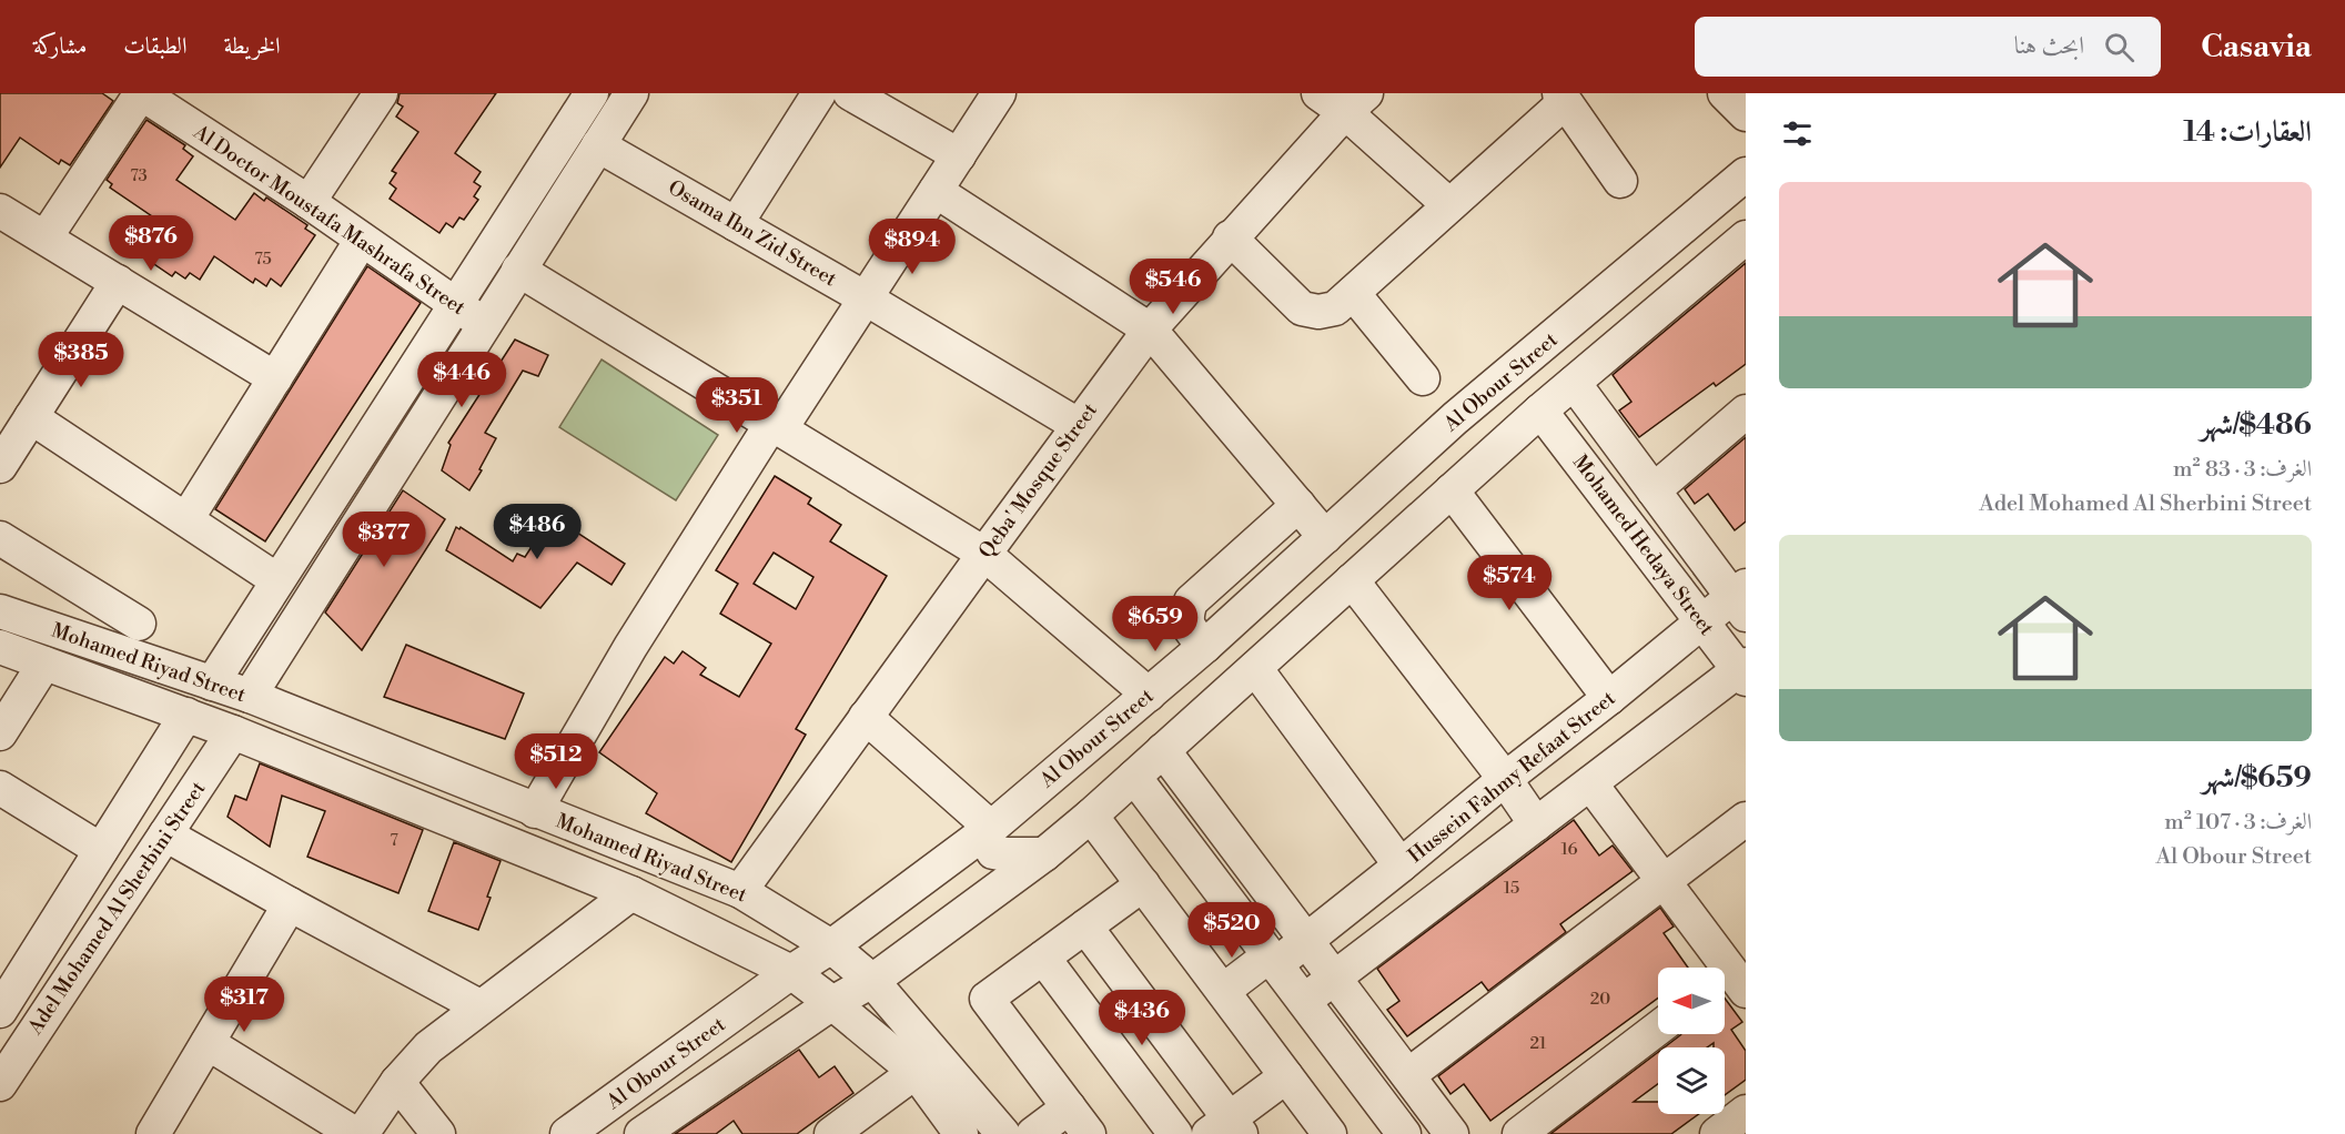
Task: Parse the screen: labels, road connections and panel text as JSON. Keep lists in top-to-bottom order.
{
  "streets": {
    "street": [
      "Al Doctor Moustafa Mashrafa Street",
      "Osama Ibn Zid Street",
      "Al Obour Street",
      "Qeba' Mosque Street",
      "Mohamed Hedaya Street",
      "Mohamed Riyad Street",
      "Hussein Fahmy Refaat Street",
      "Adel Mohamed Al Sherbini Street"
    ]
  },
  "crossings": [
    ["Osama Ibn Zid Street", "Qeba' Mosque Street"],
    ["Al Obour Street", "Mohamed Riyad Street"],
    ["Qeba' Mosque Street", "Mohamed Riyad Street"],
    ["Mohamed Hedaya Street", "Hussein Fahmy Refaat Street"],
    ["Mohamed Riyad Street", "Adel Mohamed Al Sherbini Street"]
  ],
  "house_numbers": [
    "73",
    "75",
    "7",
    "16",
    "15",
    "20",
    "21"
  ],
  "north": "left",
  "page": {
    "header": "Casavia",
    "search": "ابحث هنا",
    "nav": ["الخريطة", "الطبقات", "مشاركة"],
    "heading": "العقارات: 14",
    "list": [
      {
        "name": "$486/شهر",
        "note": "الغرف: 3 · 83 m² · Adel Mohamed Al Sherbini Street"
      },
      {
        "name": "$659/شهر",
        "note": "الغرف: 3 · 107 m² · Al Obour Street"
      }
    ],
    "price": [
      "$876",
      "$894",
      "$546",
      "$385",
      "$446",
      "$351",
      "$486",
      "$377",
      "$574",
      "$659",
      "$512",
      "$520",
      "$317",
      "$436"
    ]
  }
}
